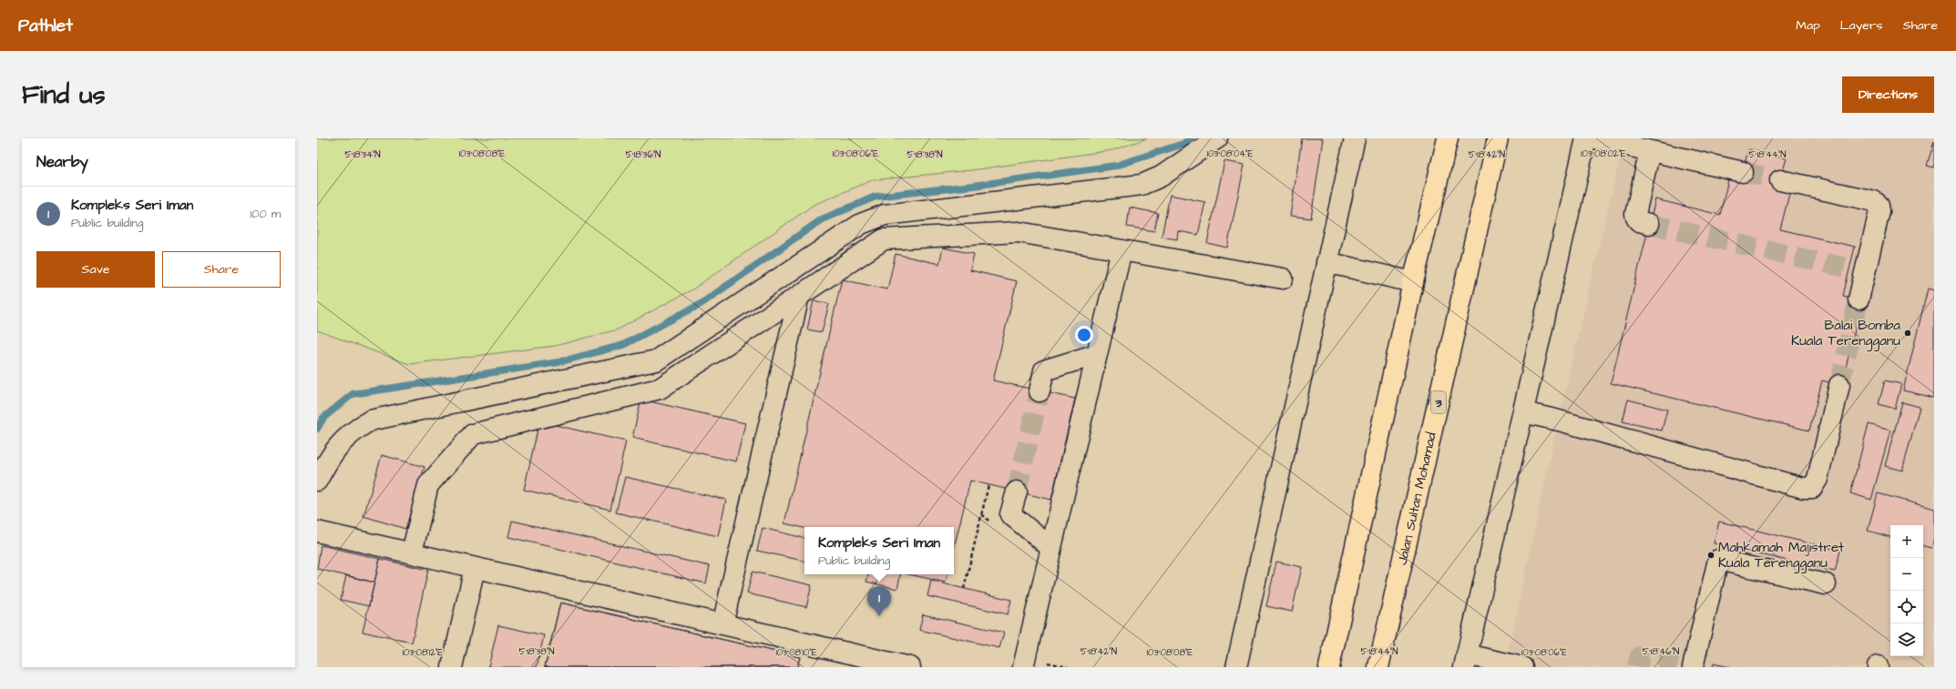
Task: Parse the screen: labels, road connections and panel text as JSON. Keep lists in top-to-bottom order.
{
  "streets": {
    "highway": ["3", "Jalan Sultan Mohamad"]
  },
  "places": ["Balai Bomba Kuala Terengganu", "Mahkamah Majistret Kuala Terengganu"],
  "page": {
    "header": "Pathlet",
    "nav": ["Map", "Layers", "Share"],
    "buttons": [
      "Directions",
      ["Save", "Share"]
    ],
    "title": "Find us",
    "heading": "Nearby",
    "list": [
      {
        "mark": "1",
        "name": "Kompleks Seri Iman",
        "note": "Public building",
        "value": "100 m"
      }
    ],
    "map_buttons": ["+", "−"],
    "popup": ["Kompleks Seri Iman", "Public building"],
    "pins": "1"
  },
  "coordinates": [
    "103°08'08\"E",
    "103°08'06\"E",
    "103°08'04\"E",
    "103°08'02\"E",
    "5°18'34\"N",
    "5°18'36\"N",
    "5°18'38\"N",
    "5°18'42\"N",
    "5°18'44\"N",
    "5°18'46\"N",
    "103°08'12\"E",
    "103°08'10\"E"
  ]
}
